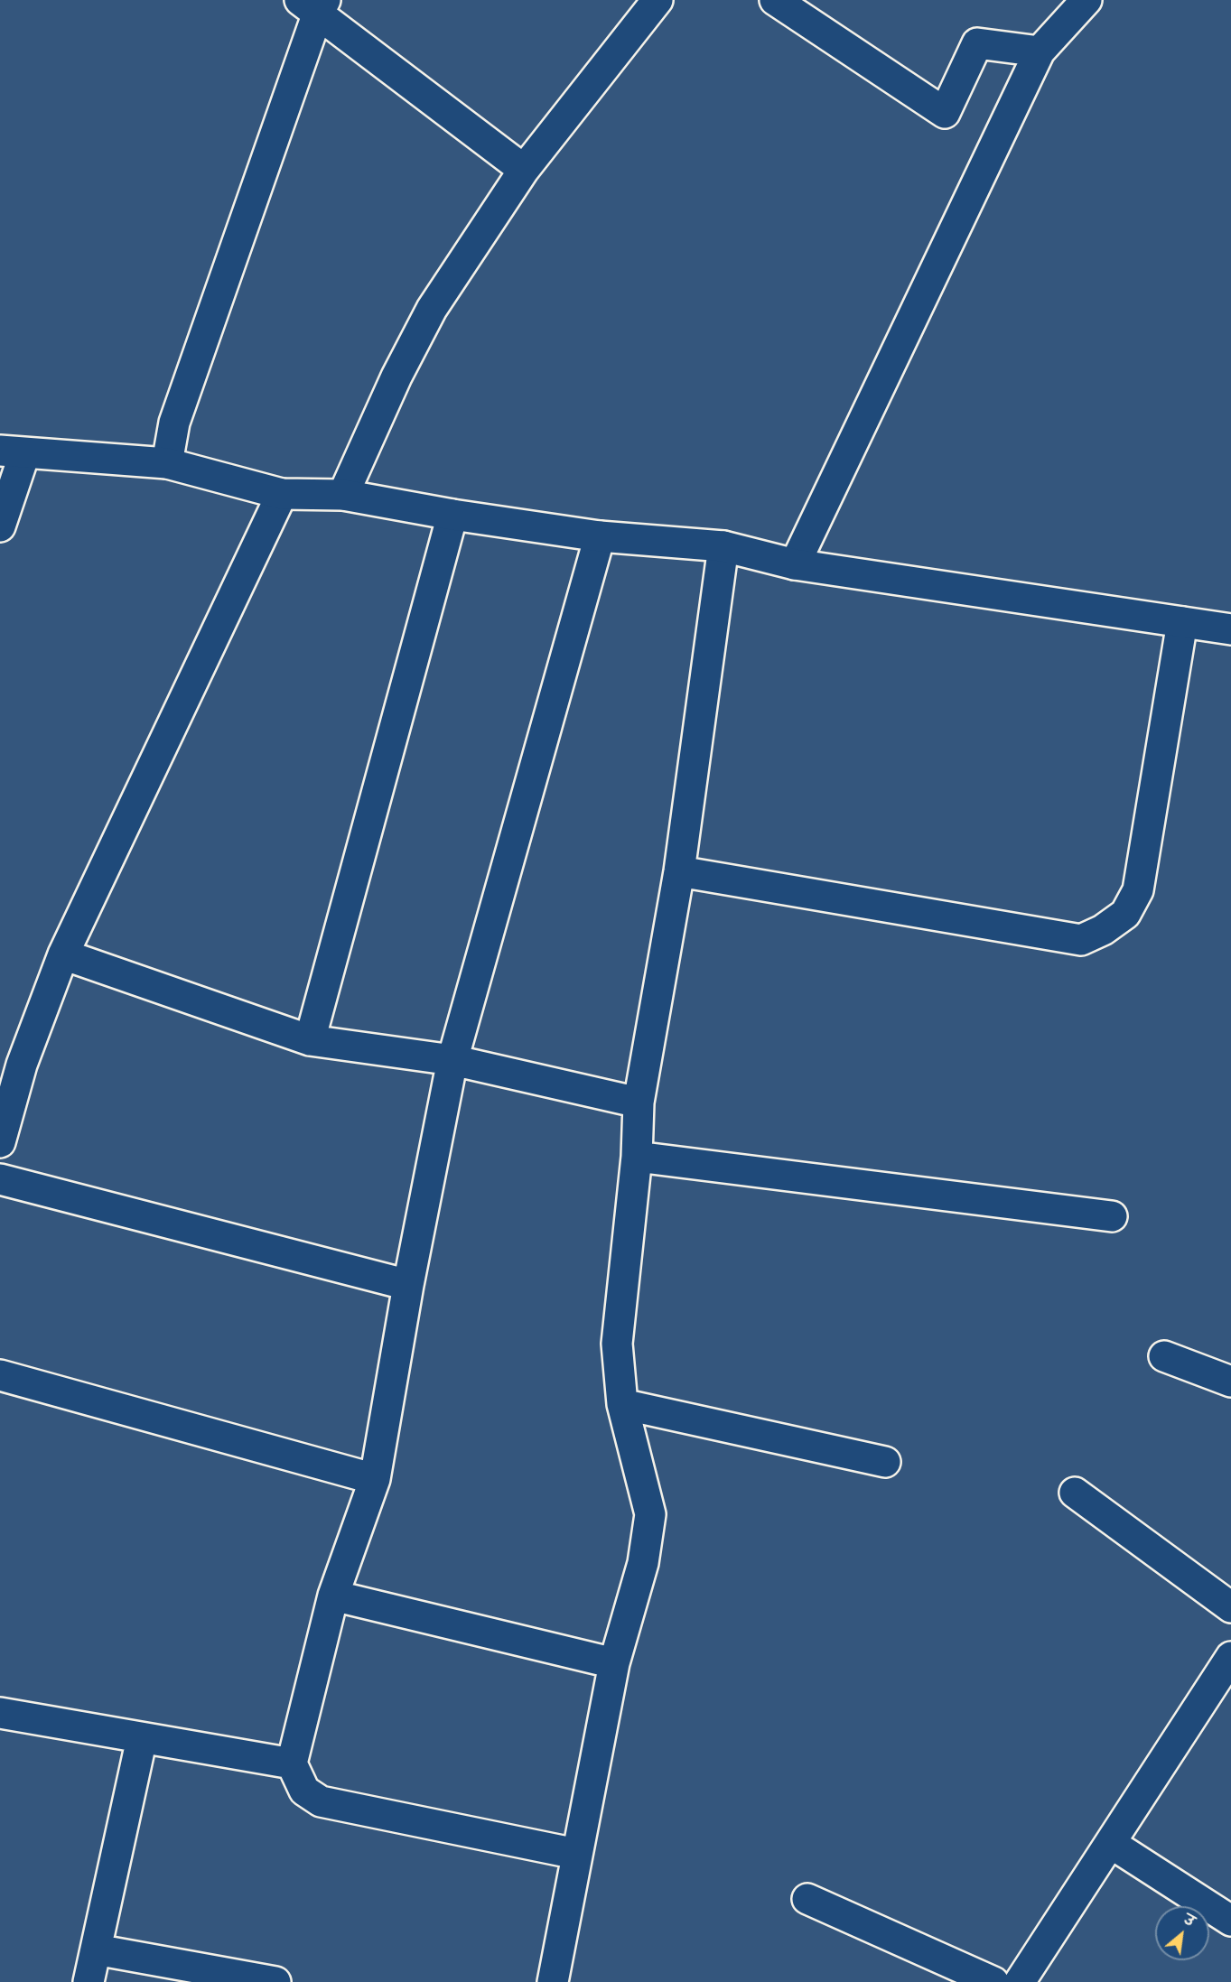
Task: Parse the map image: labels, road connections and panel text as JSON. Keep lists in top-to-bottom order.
{
  "north": "top right"
}
